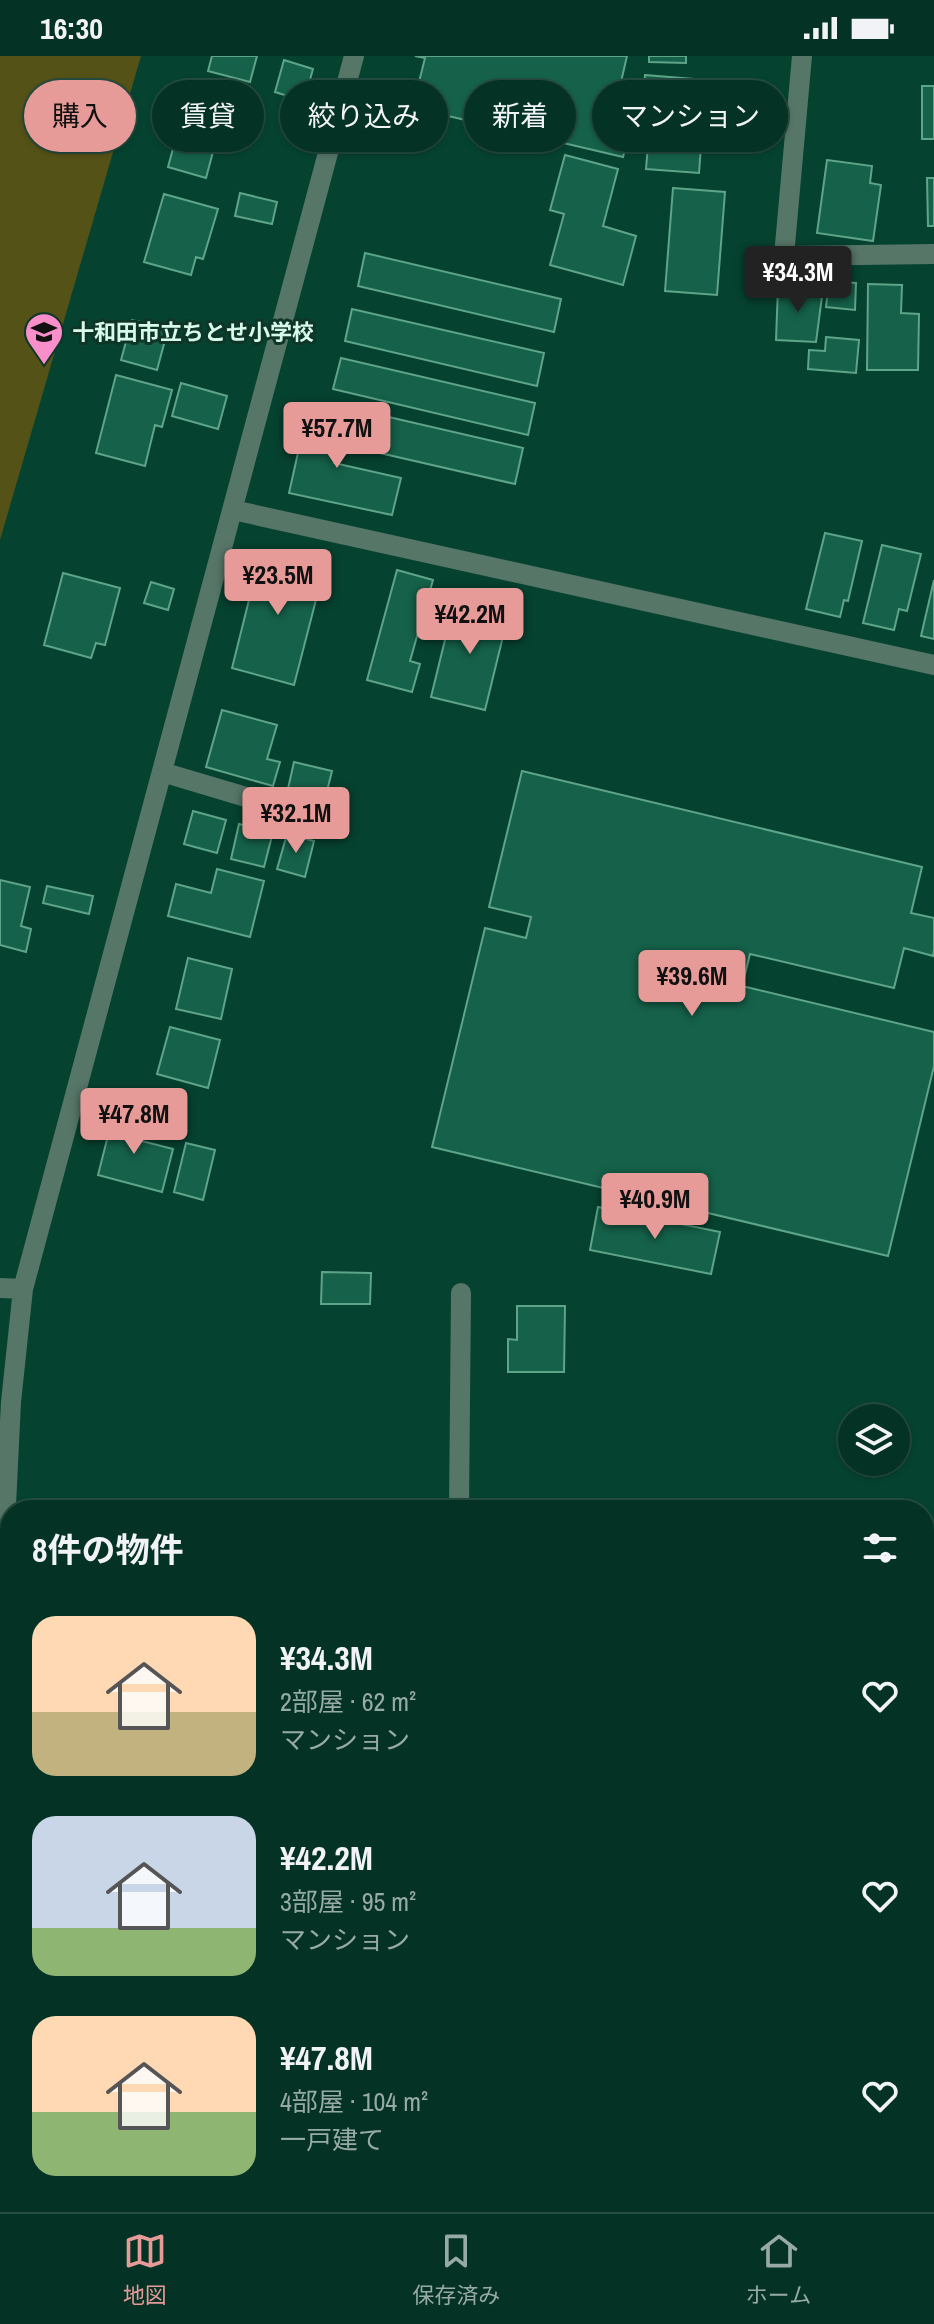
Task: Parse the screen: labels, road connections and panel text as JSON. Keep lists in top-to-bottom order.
{
  "places": {
    "school or university": ["十和田市立ちとせ小学校"]
  },
  "page": {
    "status": "16:30",
    "chip": [
      "購入",
      "賃貸",
      "絞り込み",
      "新着",
      "マンション"
    ],
    "price": [
      "¥34.3M",
      "¥57.7M",
      "¥23.5M",
      "¥42.2M",
      "¥32.1M",
      "¥39.6M",
      "¥47.8M",
      "¥40.9M"
    ],
    "heading": "8件の物件",
    "list": [
      {
        "name": "¥34.3M",
        "note": "2部屋 · 62 m² · マンション"
      },
      {
        "name": "¥42.2M",
        "note": "3部屋 · 95 m² · マンション"
      },
      {
        "name": "¥47.8M",
        "note": "4部屋 · 104 m² · 一戸建て"
      }
    ],
    "tabs": ["地図", "保存済み", "ホーム"]
  }
}
